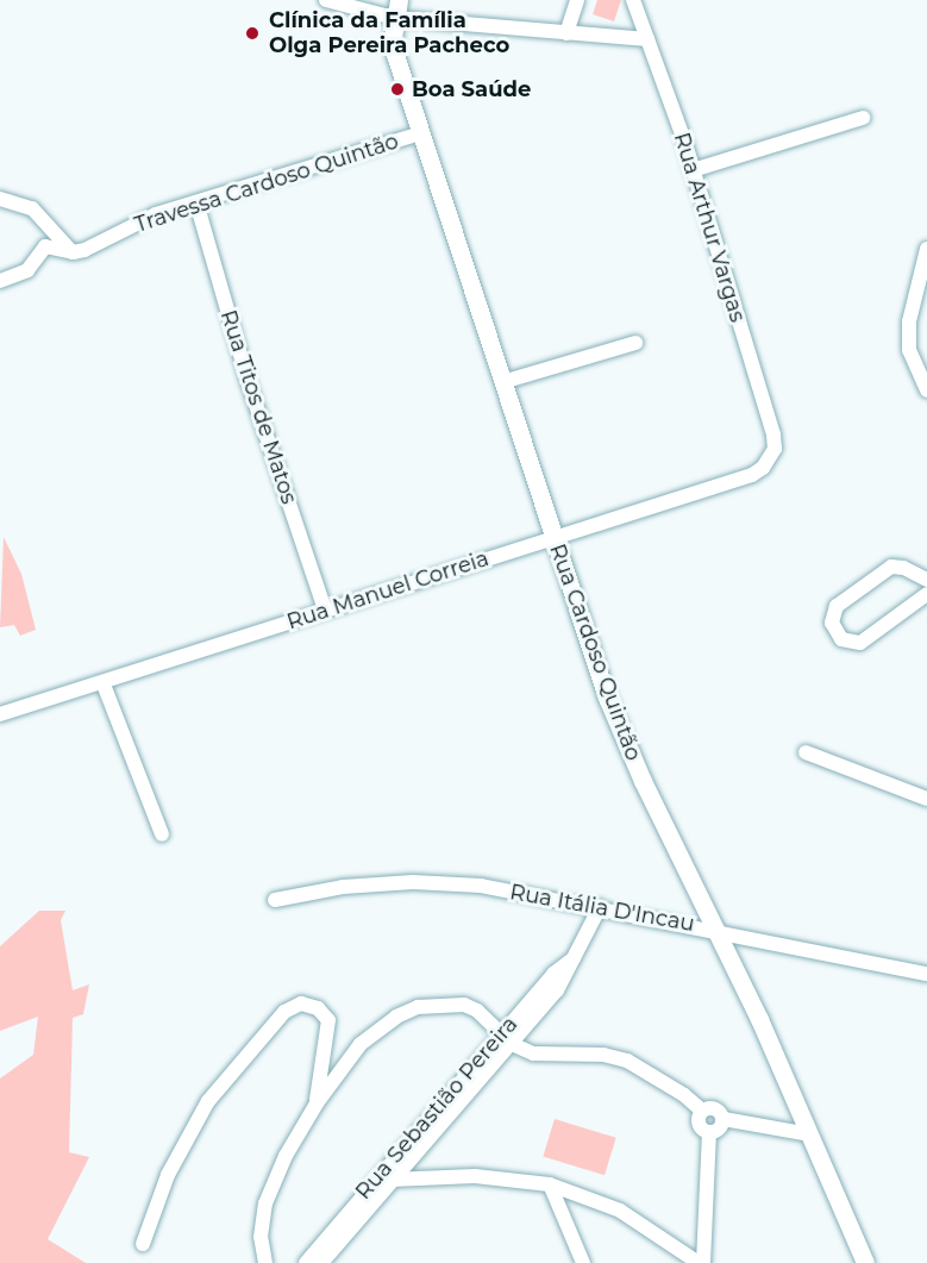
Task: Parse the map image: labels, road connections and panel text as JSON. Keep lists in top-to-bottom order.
{
  "streets": {
    "street": [
      "Travessa Cardoso Quintão",
      "Rua Arthur Vargas",
      "Rua Titos de Matos",
      "Rua Manuel Correia",
      "Rua Cardoso Quintão",
      "Rua Itália D'Incau",
      "Rua Sebastião Pereira"
    ]
  },
  "crossings": [
    ["Travessa Cardoso Quintão", "Rua Titos de Matos"],
    ["Travessa Cardoso Quintão", "Rua Cardoso Quintão"],
    ["Rua Arthur Vargas", "Rua Manuel Correia"],
    ["Rua Titos de Matos", "Rua Manuel Correia"],
    ["Rua Manuel Correia", "Rua Cardoso Quintão"],
    ["Rua Cardoso Quintão", "Rua Itália D'Incau"],
    ["Rua Itália D'Incau", "Rua Sebastião Pereira"]
  ],
  "places": ["Clínica da Família Olga Pereira Pacheco", "Boa Saúde"]
}
